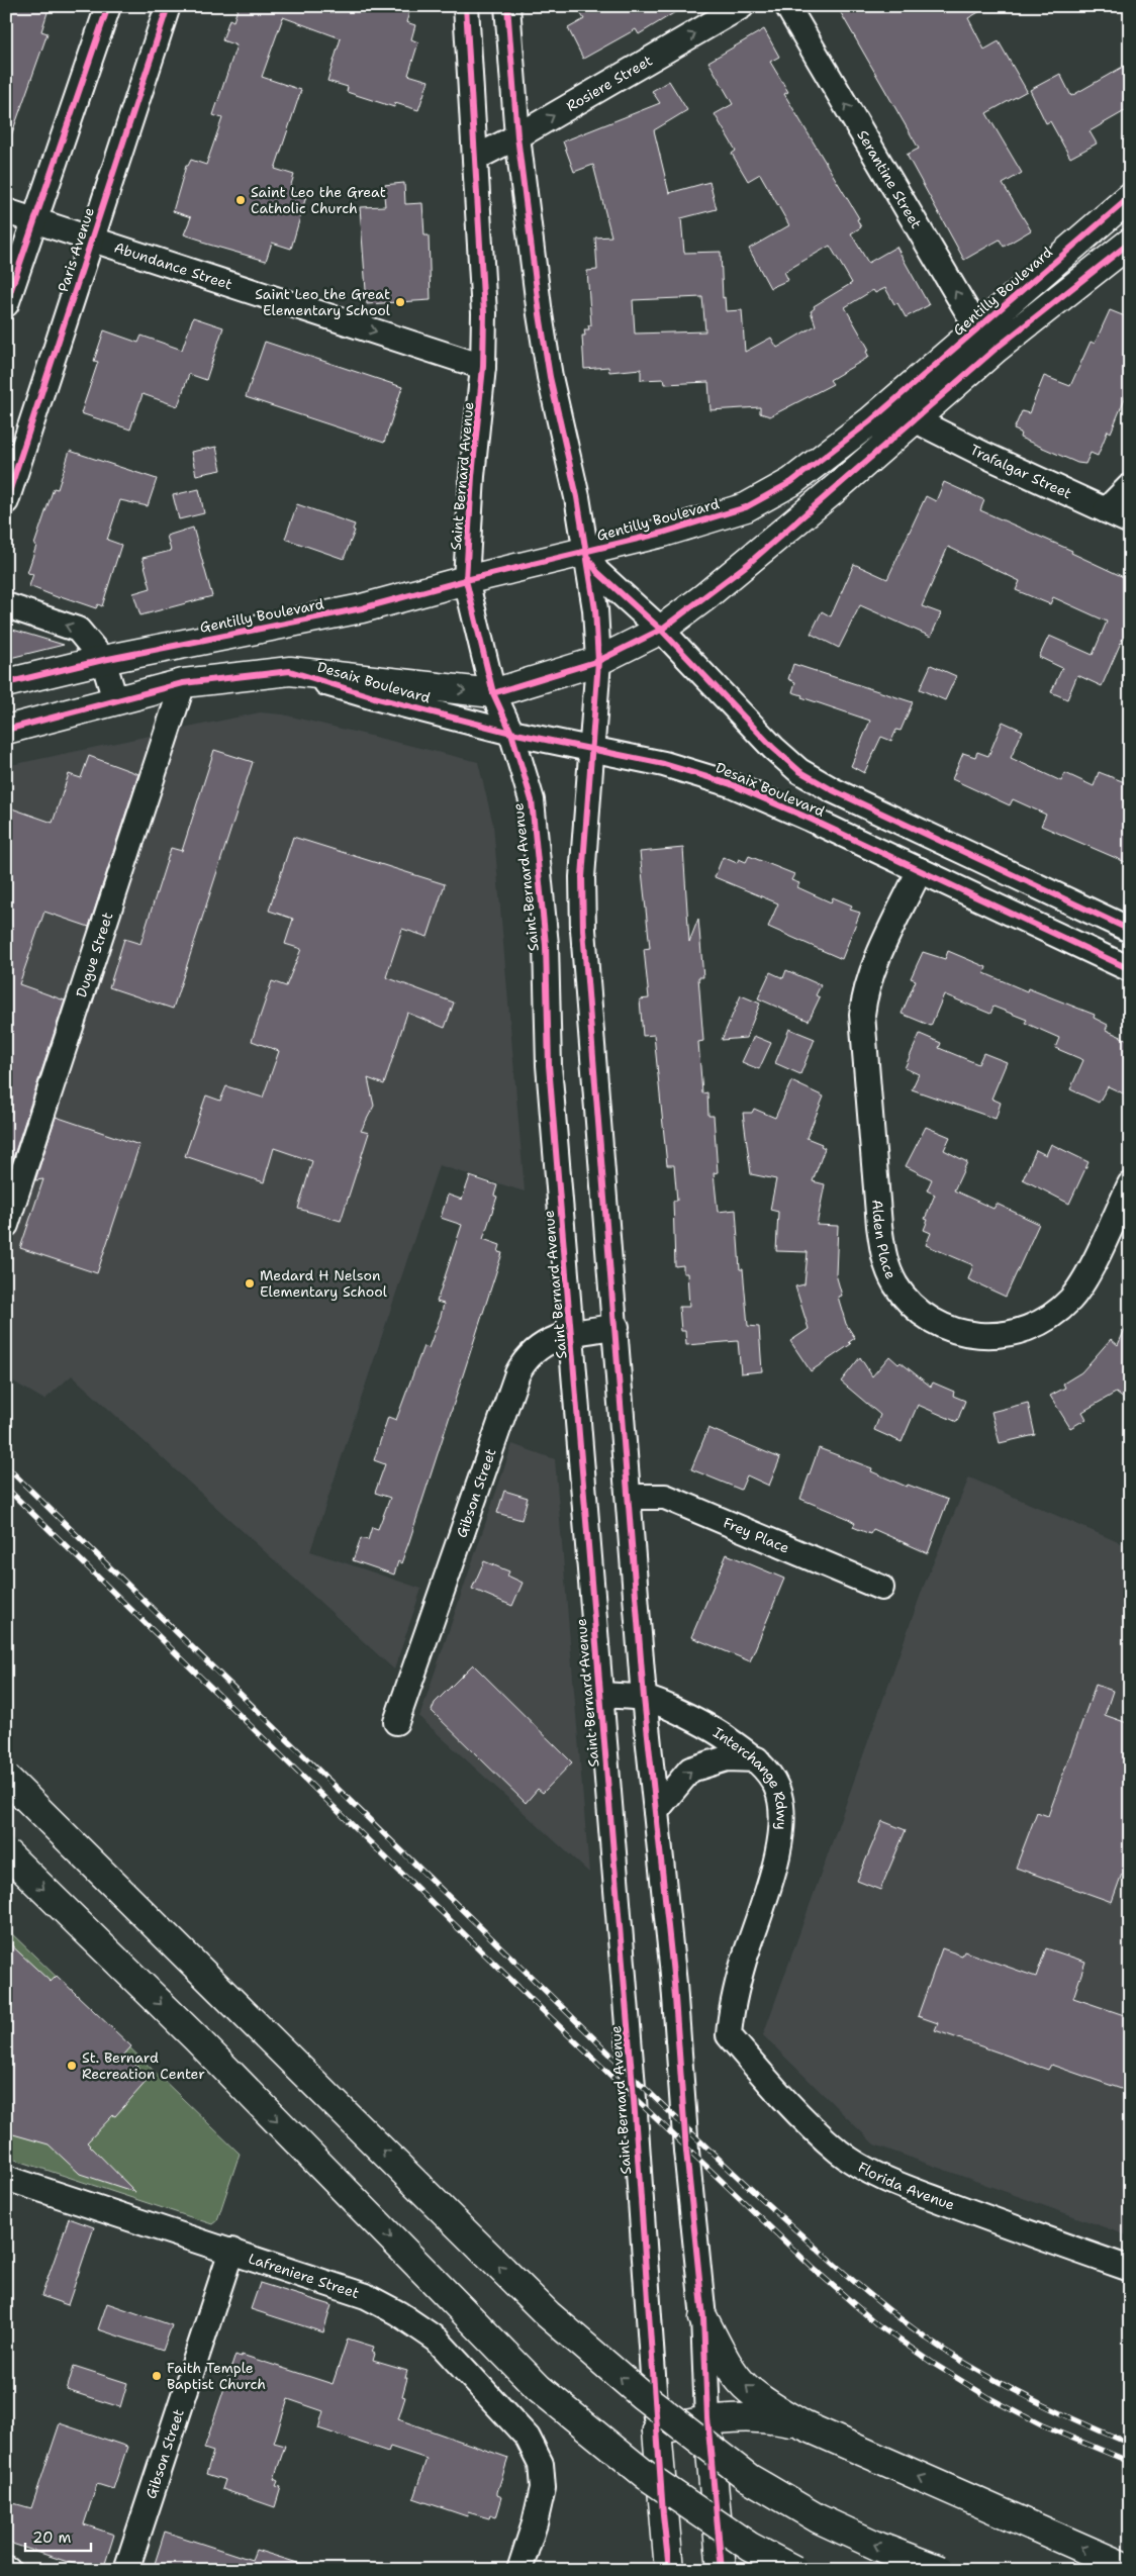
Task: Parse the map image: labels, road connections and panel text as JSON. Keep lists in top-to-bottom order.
{
  "streets": {
    "main road": ["Gentilly Boulevard", "Saint Bernard Avenue"],
    "street": [
      "Rosiere Street",
      "Serantine Street",
      "Paris Avenue",
      "Abundance Street",
      "Trafalgar Street",
      "Desaix Boulevard",
      "Dugue Street",
      "Alden Place",
      "Gibson Street",
      "Frey Place",
      "Interchange Rdwy",
      "Florida Avenue",
      "Lafreniere Street"
    ]
  },
  "crossings": [
    ["Rosiere Street", "Saint Bernard Avenue"],
    ["Serantine Street", "Gentilly Boulevard"],
    ["Paris Avenue", "Abundance Street"],
    ["Abundance Street", "Saint Bernard Avenue"],
    ["Gentilly Boulevard", "Trafalgar Street"],
    ["Gentilly Boulevard", "Saint Bernard Avenue"],
    ["Gentilly Boulevard", "Desaix Boulevard"],
    ["Gentilly Boulevard", "Dugue Street"],
    ["Saint Bernard Avenue", "Desaix Boulevard"],
    ["Saint Bernard Avenue", "Gibson Street"],
    ["Saint Bernard Avenue", "Interchange Rdwy"],
    ["Desaix Boulevard", "Alden Place"],
    ["Gibson Street", "Lafreniere Street"],
    ["Interchange Rdwy", "Florida Avenue"]
  ],
  "one_way": ["Rosiere Street", "Serantine Street", "Abundance Street"],
  "places": [
    "Saint Leo the Great Catholic Church",
    "Saint Leo the Great Elementary School",
    "Medard H Nelson Elementary School",
    "St. Bernard Recreation Center",
    "Faith Temple Baptist Church"
  ],
  "scale_bar": "20 m"
}
